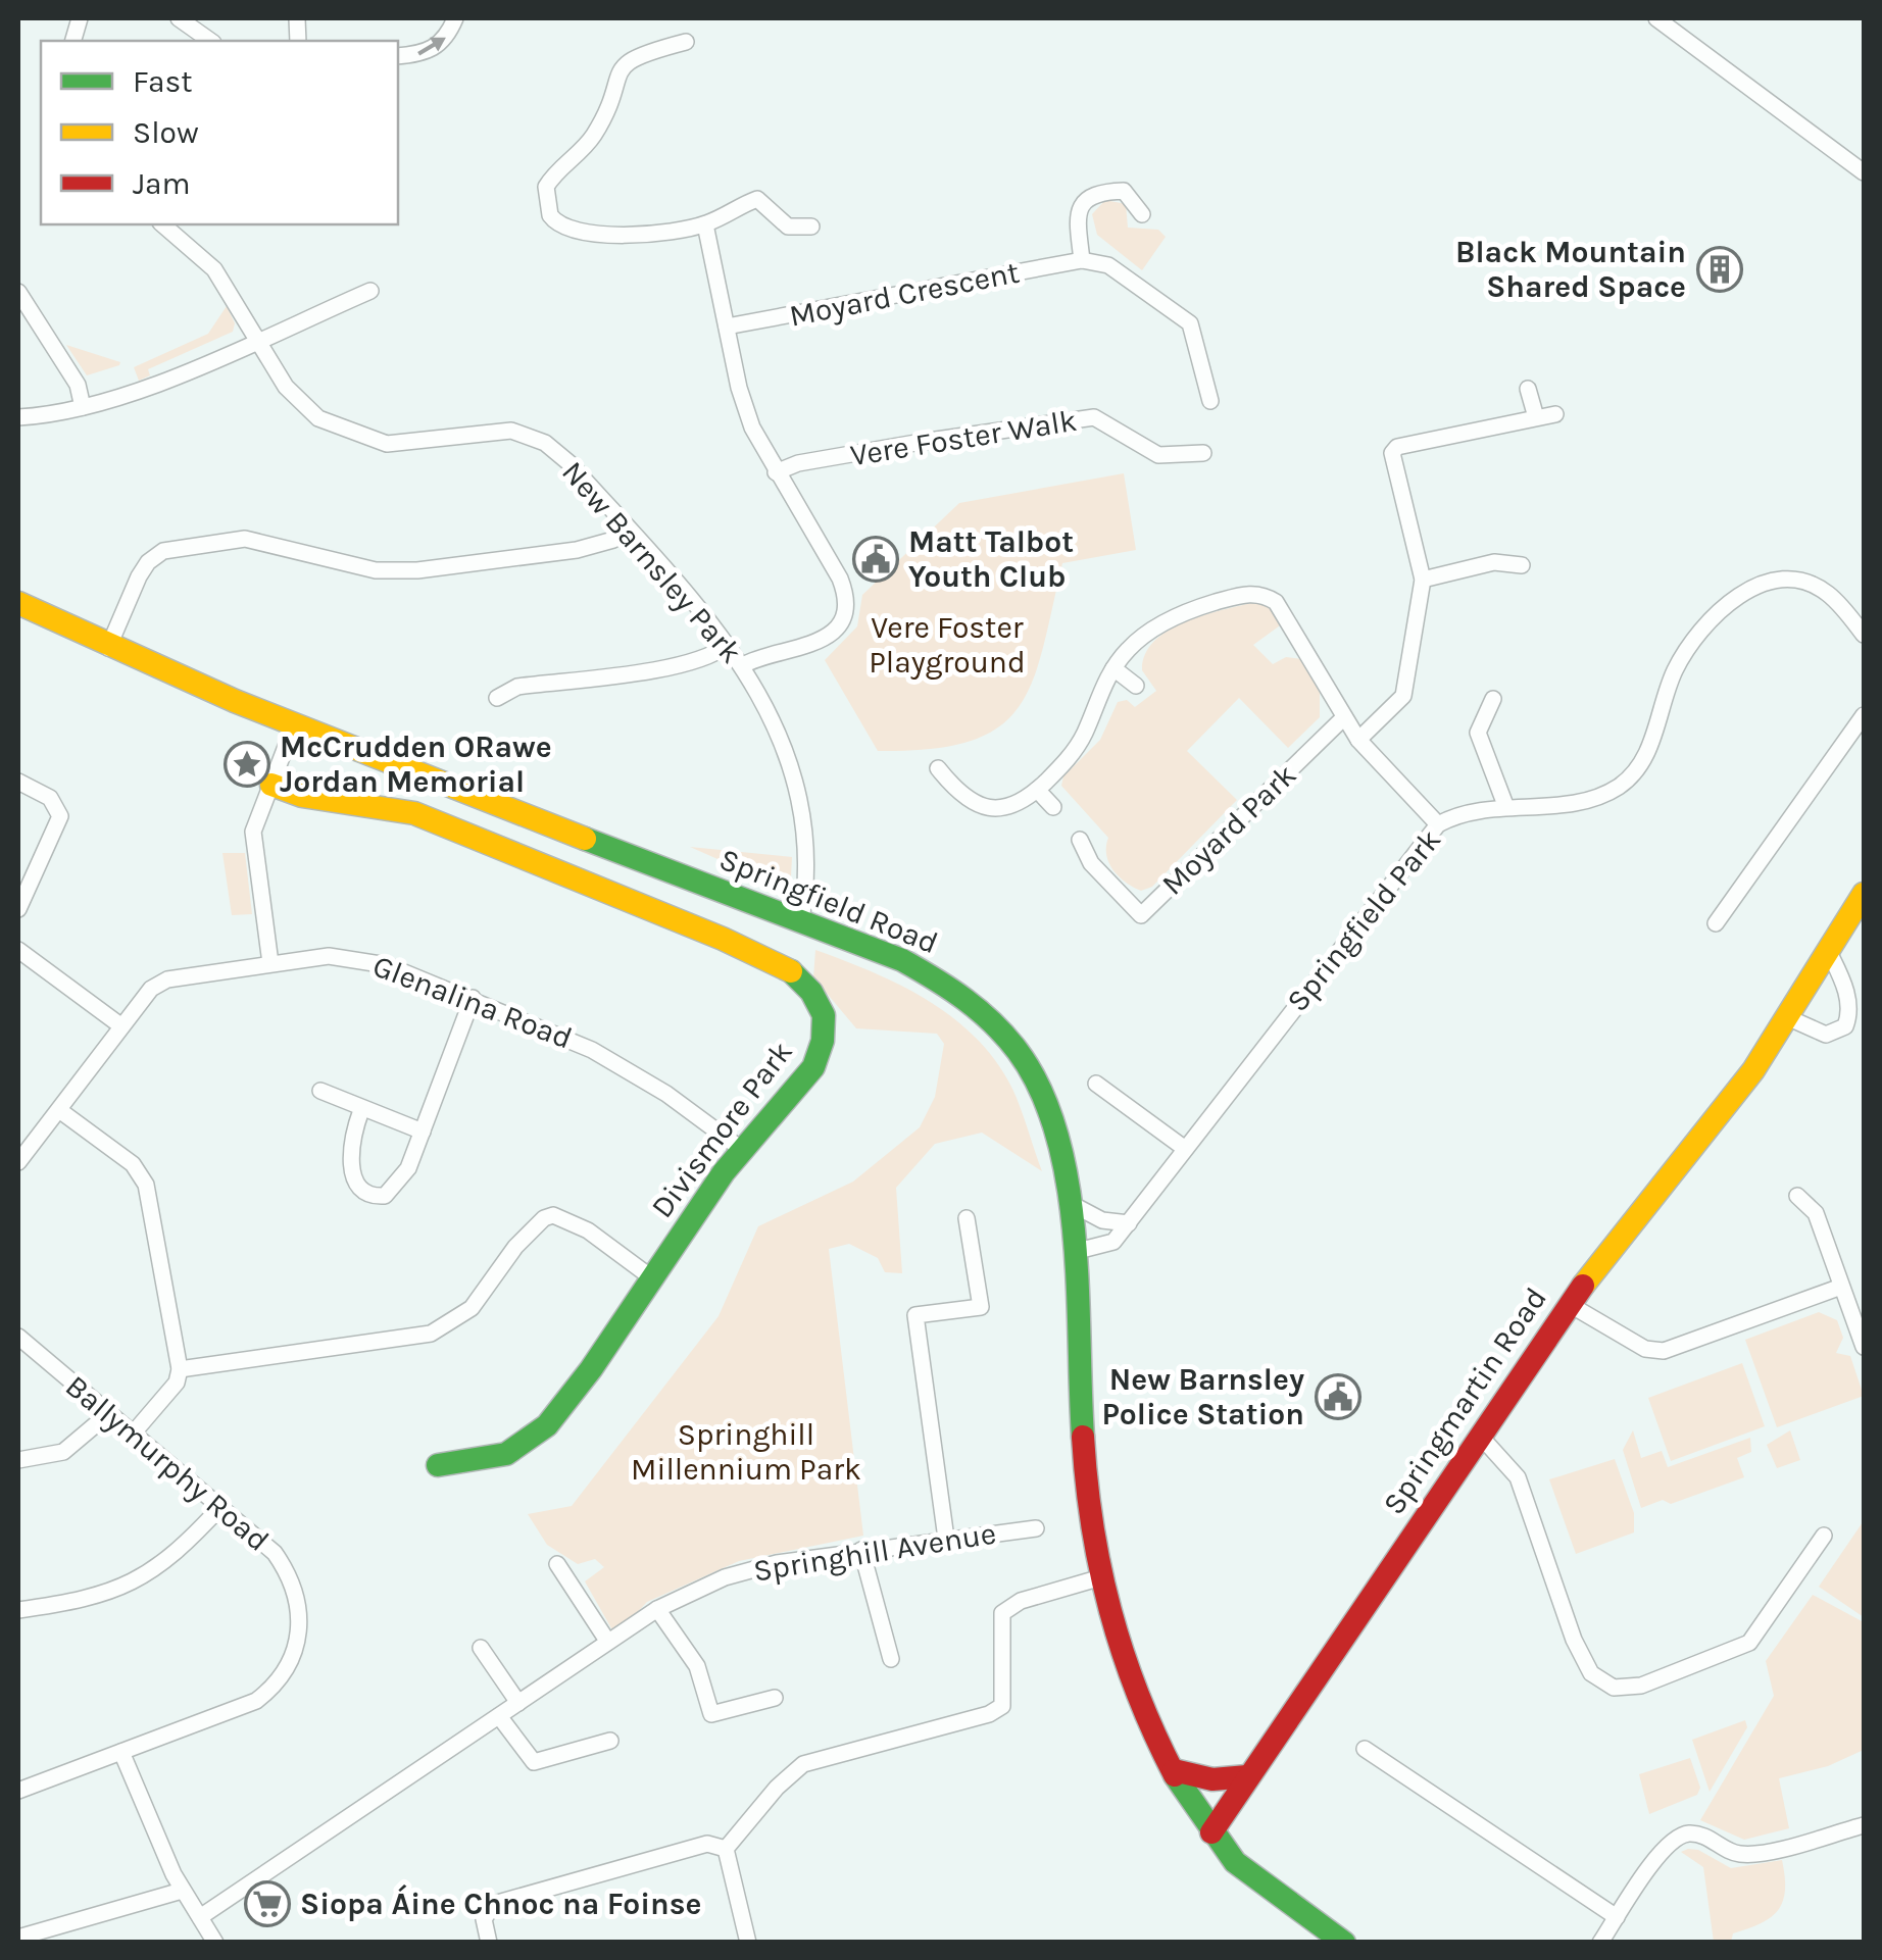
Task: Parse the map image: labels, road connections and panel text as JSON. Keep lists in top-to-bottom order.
{
  "streets": {
    "main road": ["Springfield Road", "Divismore Park", "Springmartin Road"],
    "street": [
      "Moyard Crescent",
      "Vere Foster Walk",
      "New Barnsley Park",
      "Moyard Park",
      "Springfield Park",
      "Glenalina Road",
      "Ballymurphy Road",
      "Springhill Avenue"
    ]
  },
  "crossings": [
    ["New Barnsley Park", "Springfield Road"],
    ["Springfield Road", "Springfield Park"],
    ["Springfield Road", "Springmartin Road"],
    ["Glenalina Road", "Divismore Park"]
  ],
  "parks": ["Vere Foster Playground", "Springhill Millennium Park"],
  "places": {
    "building": ["Black Mountain Shared Space"],
    "public building": ["Matt Talbot Youth Club", "New Barnsley Police Station"],
    "place": ["McCrudden ORawe Jordan Memorial"],
    "supermarket": ["Siopa Áine Chnoc na Foinse"]
  },
  "legend": ["Fast", "Slow", "Jam"]
}
